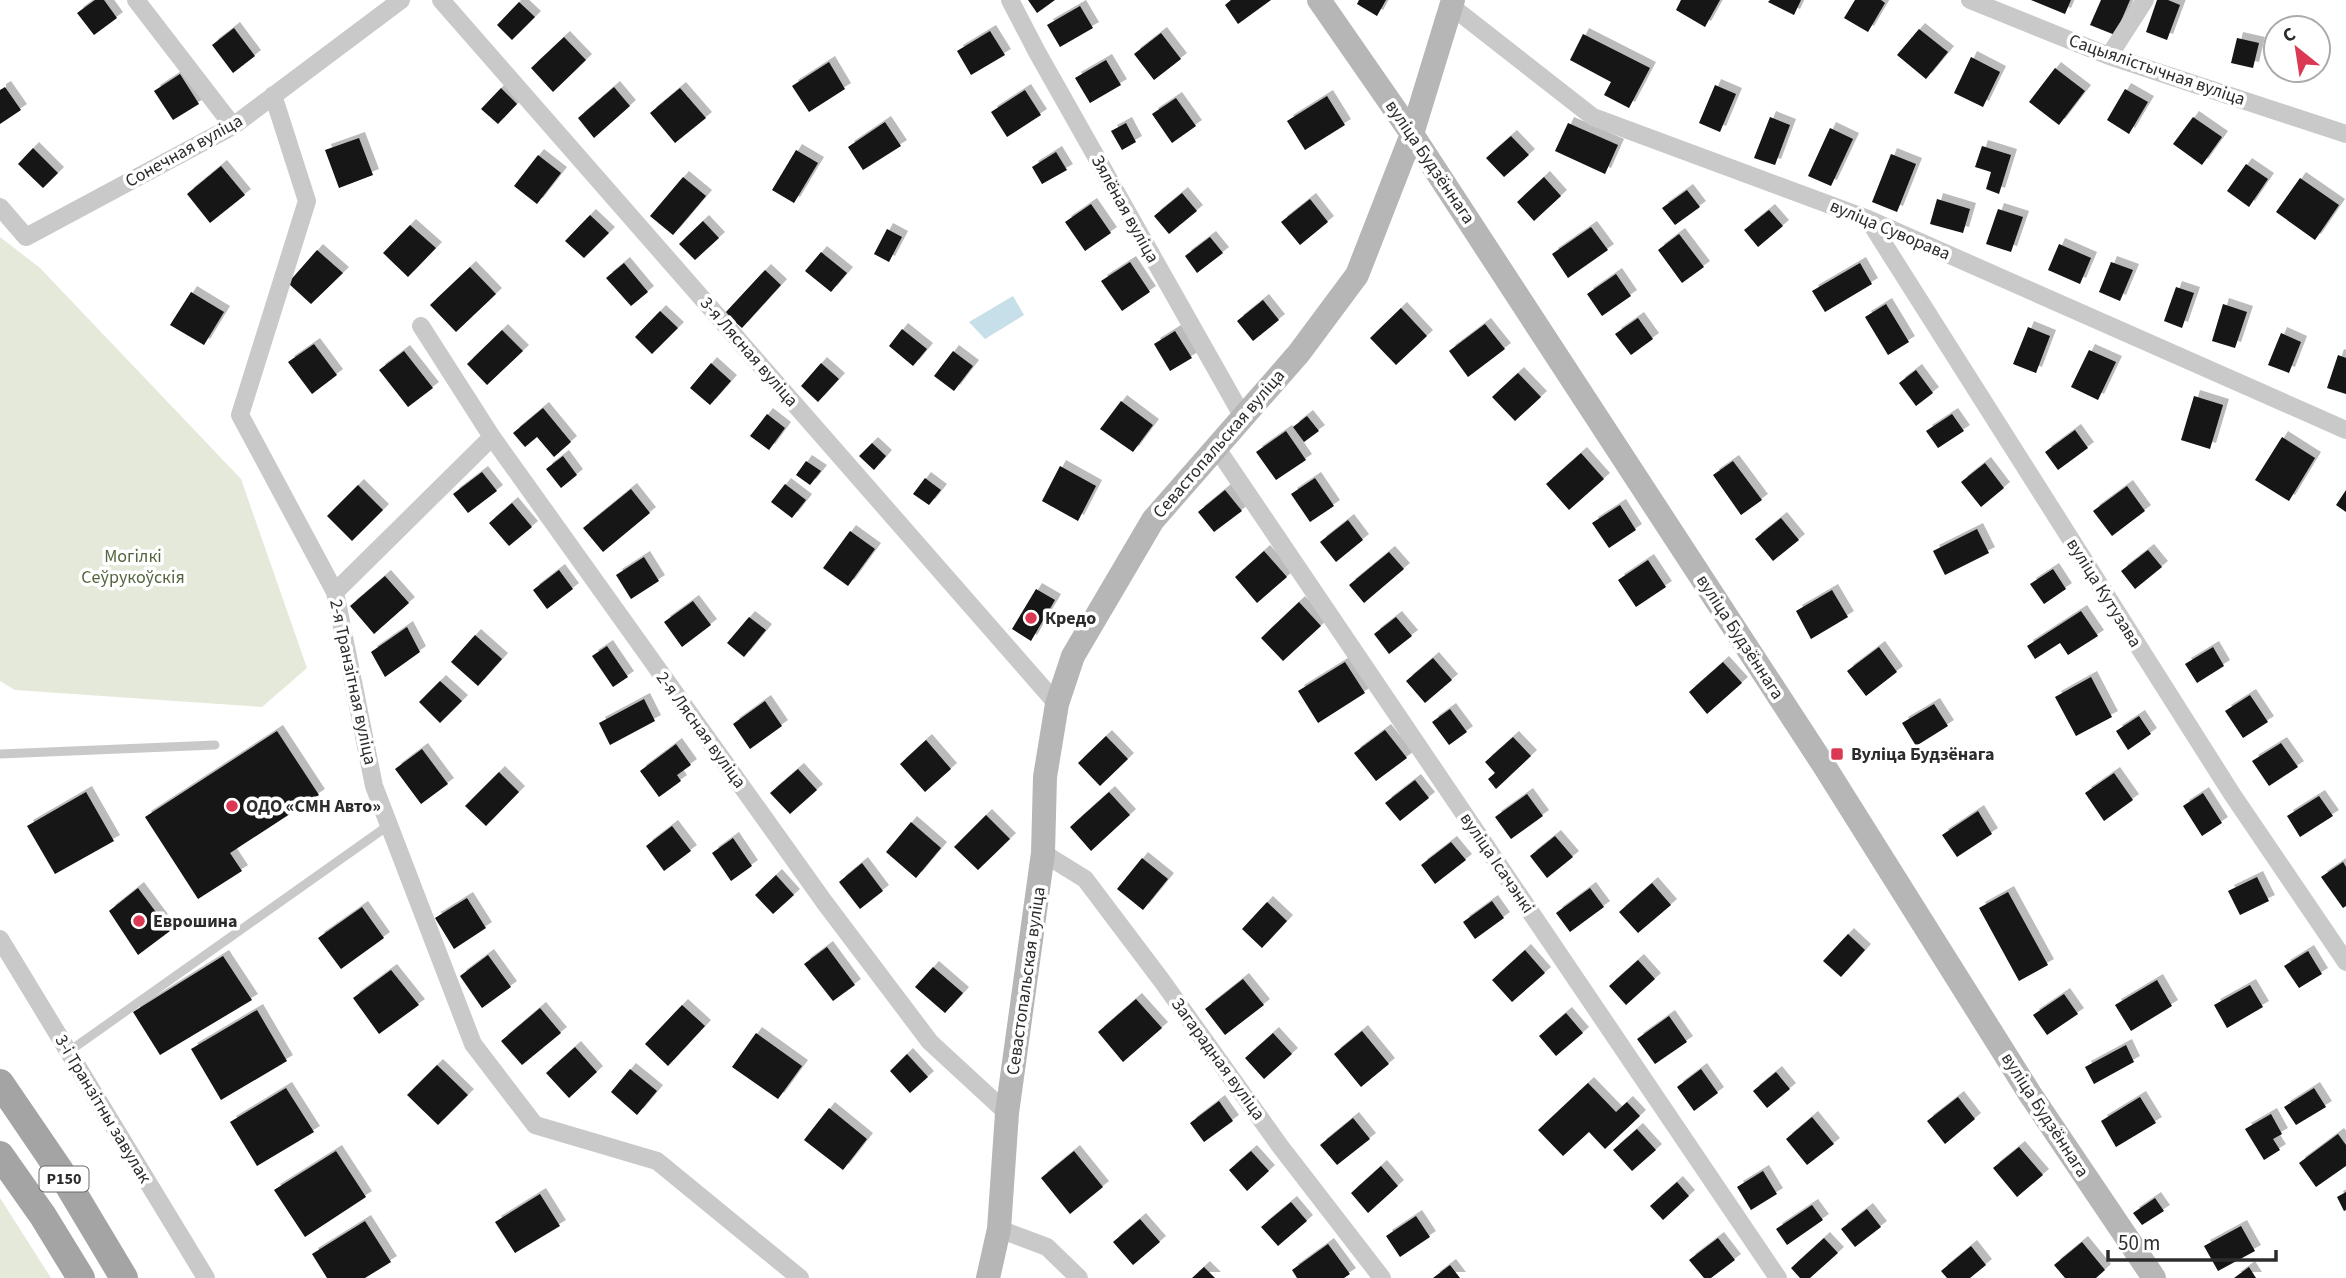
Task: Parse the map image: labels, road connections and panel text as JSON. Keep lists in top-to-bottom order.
{
  "streets": {
    "main road": ["Р150"],
    "street": [
      "Сацыялістычная вуліца",
      "Сонечная вуліца",
      "вуліца Будзённага",
      "Зялёная вуліца",
      "вуліца Суворава",
      "3-я Лясная вуліца",
      "Севастопальская вуліца",
      "вуліца Кутузава",
      "2-я Транзітная вуліца",
      "2-я Лясная вуліца",
      "вуліца Ісачэнкі",
      "Загарадная вуліца",
      "3-і Транзітны завулак"
    ]
  },
  "crossings": [
    ["Сонечная вуліца", "2-я Транзітная вуліца"],
    ["вуліца Будзённага", "Севастопальская вуліца"],
    ["Зялёная вуліца", "Севастопальская вуліца"],
    ["вуліца Суворава", "Севастопальская вуліца"],
    ["вуліца Суворава", "вуліца Кутузава"],
    ["3-я Лясная вуліца", "Севастопальская вуліца"],
    ["Севастопальская вуліца", "2-я Лясная вуліца"],
    ["Севастопальская вуліца", "вуліца Ісачэнкі"],
    ["Севастопальская вуліца", "Загарадная вуліца"]
  ],
  "parks": ["Могілкі Сеўрукоўскія"],
  "places": {
    "other": ["Кредо", "ОДО «СМН Авто»", "Еврошина"],
    "transit": ["Вуліца Будзёнага"]
  },
  "scale_bar": "50 m",
  "north": "top left"
}
